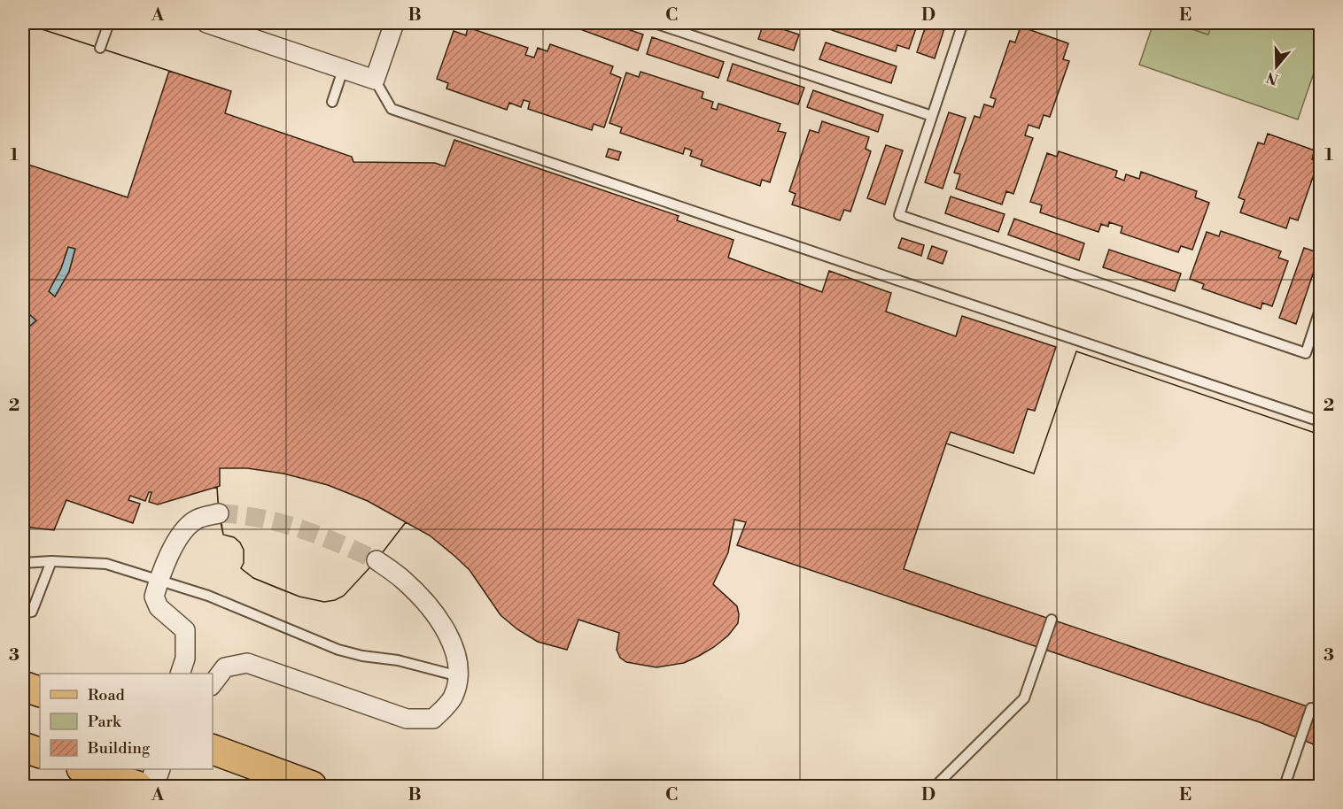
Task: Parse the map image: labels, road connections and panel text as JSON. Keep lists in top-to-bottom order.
{
  "legend": ["Road", "Park", "Building"],
  "north": "bottom",
  "grid": {
    "columns": [
      "A",
      "B",
      "C",
      "D",
      "E"
    ],
    "rows": ["1", "2", "3"]
  }
}
